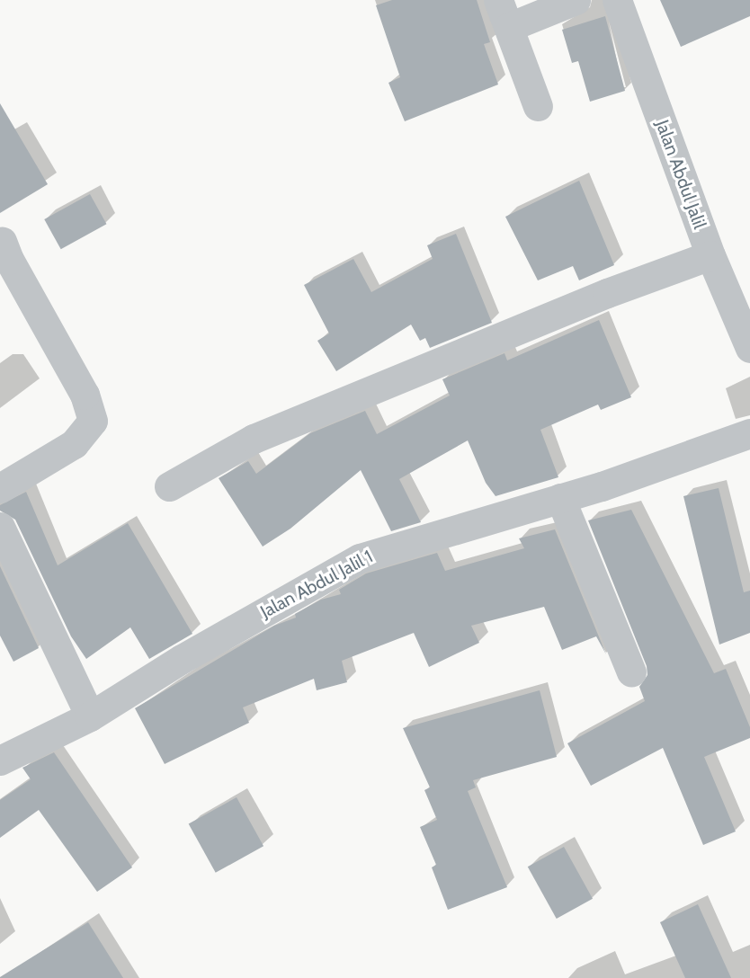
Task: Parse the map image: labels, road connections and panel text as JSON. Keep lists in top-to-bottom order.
{
  "streets": {
    "street": ["Jalan Abdul Jalil", "Jalan Abdul Jalil 1"]
  }
}
